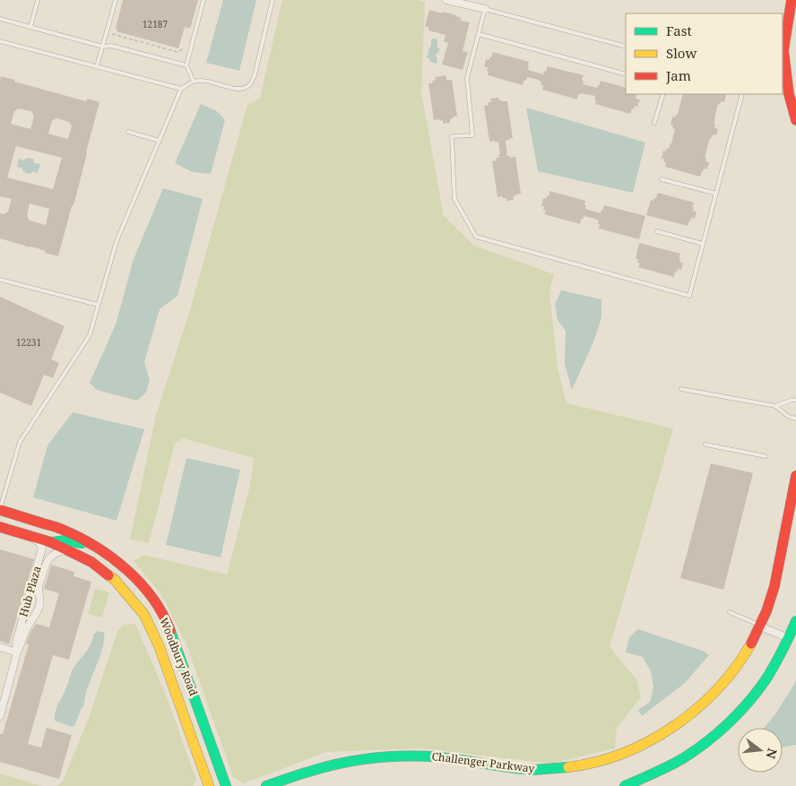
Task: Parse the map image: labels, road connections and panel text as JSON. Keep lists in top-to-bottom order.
{
  "streets": {
    "main road": ["Woodbury Road", "Challenger Parkway"],
    "street": ["Hub Plaza"]
  },
  "crossings": [
    ["Hub Plaza", "Woodbury Road"]
  ],
  "house_numbers": ["12187", "12231"],
  "legend": ["Fast", "Slow", "Jam"],
  "north": "right"
}
